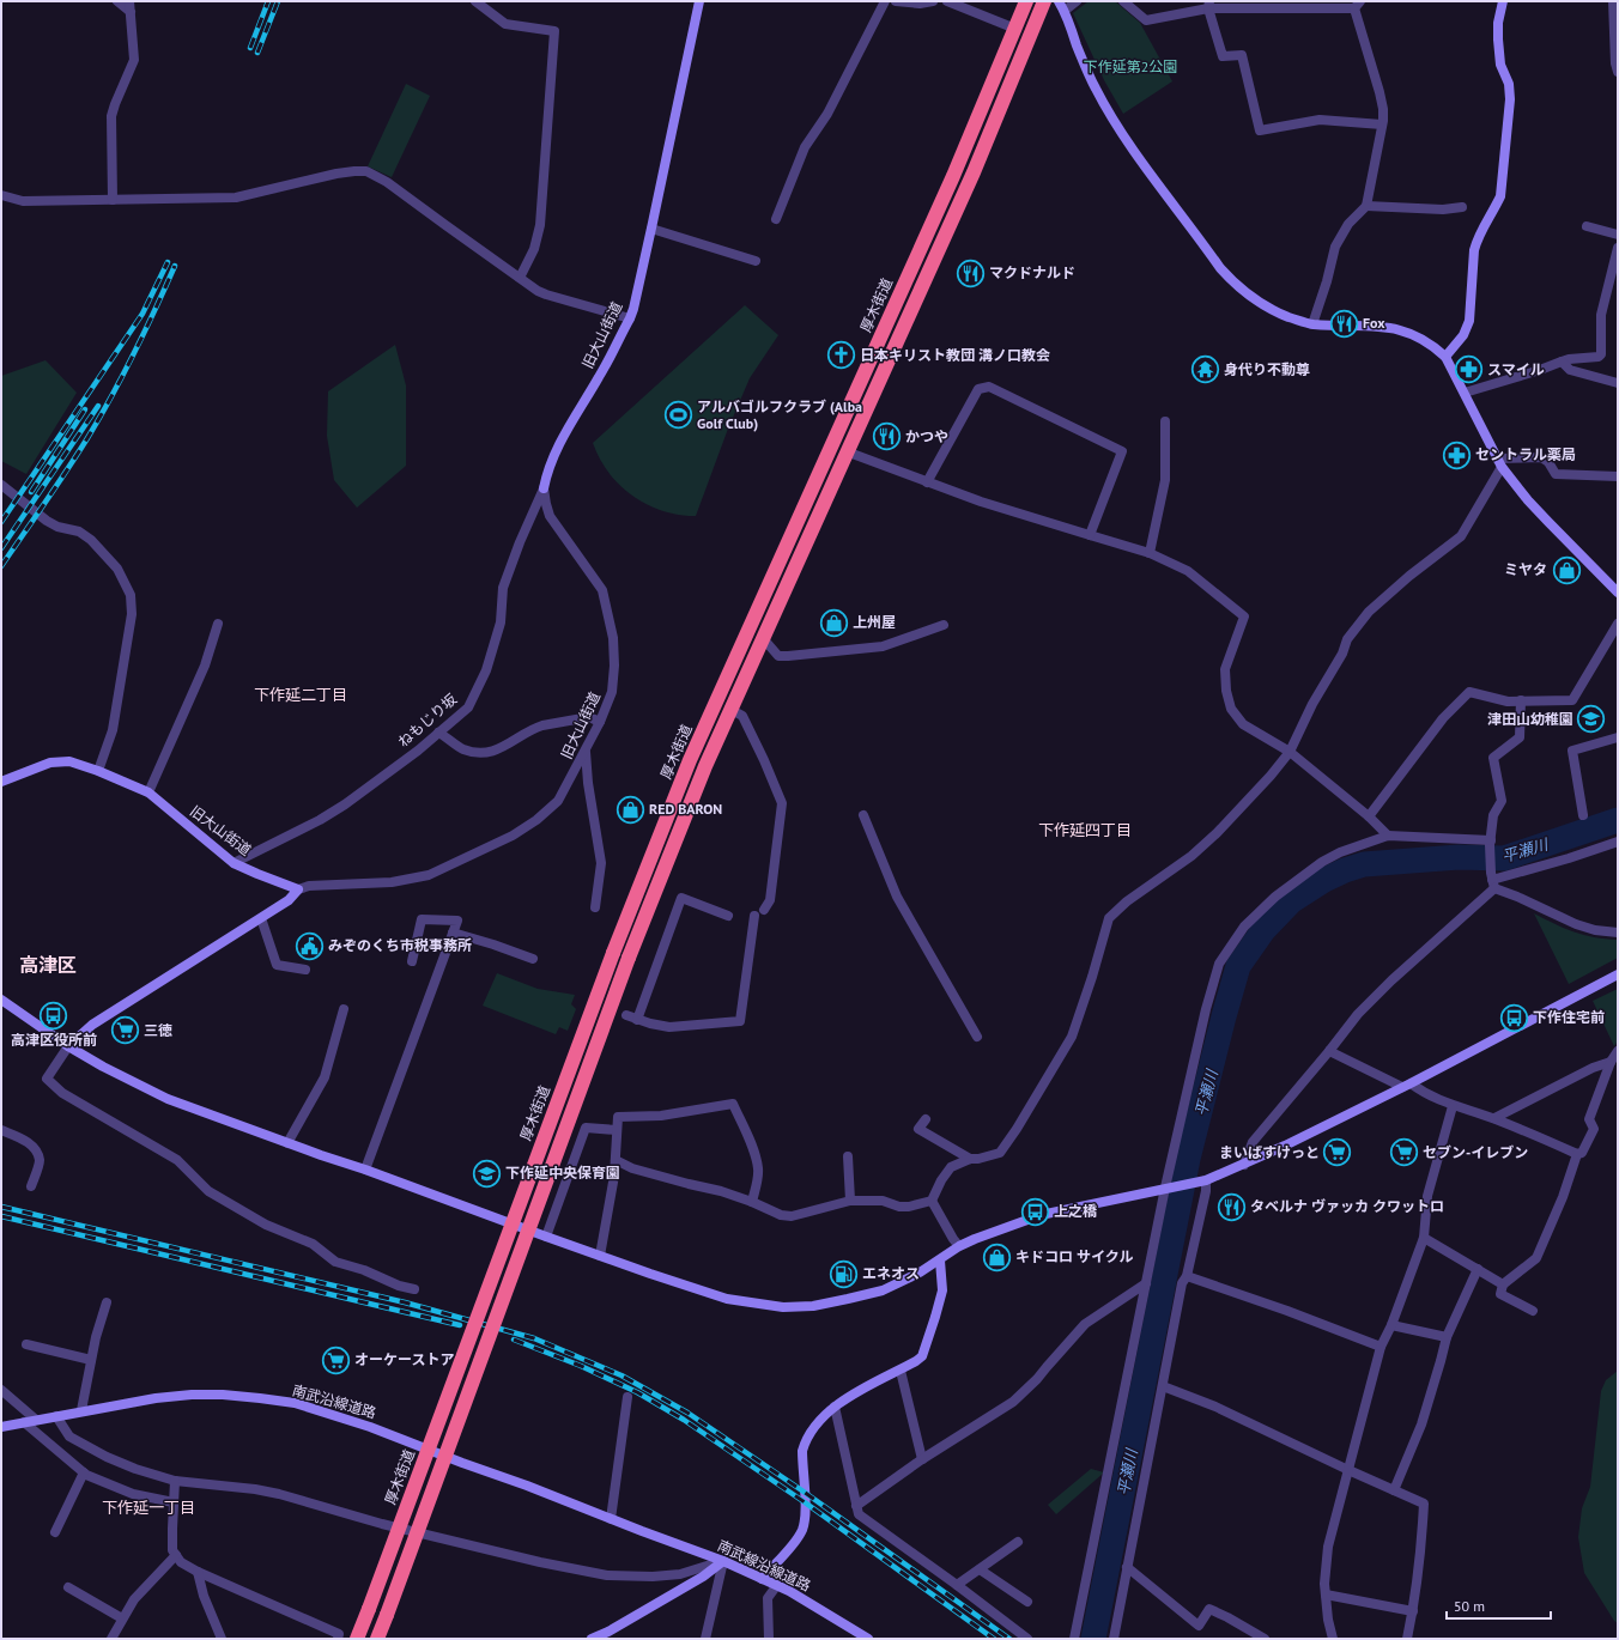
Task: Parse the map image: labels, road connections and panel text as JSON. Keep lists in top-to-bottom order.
{
  "streets": {
    "highway": ["厚木街道"],
    "street": [
      "旧大山街道",
      "ねもじり坂",
      "南武沿線道路",
      "南武線沿線道路"
    ]
  },
  "crossings": [
    ["旧大山街道", "ねもじり坂"],
    ["南武沿線道路", "南武線沿線道路"]
  ],
  "districts": [
    "下作延二丁目",
    "下作延四丁目",
    "高津区",
    "下作延一丁目"
  ],
  "water": ["平瀬川"],
  "parks": ["下作延第2公園"],
  "places": {
    "restaurant": [
      "マクドナルド",
      "Fox",
      "かつや",
      "タベルナ ヴァッカ クワットロ"
    ],
    "church": ["日本キリスト教団 溝ノ口教会"],
    "temple": ["身代り不動尊"],
    "pharmacy": ["スマイル", "セントラル薬局"],
    "sports": ["アルバゴルフクラブ (Alba Golf Club)"],
    "shop": [
      "ミヤタ",
      "上州屋",
      "RED BARON",
      "キドコロ サイクル"
    ],
    "school or university": ["津田山幼稚園", "下作延中央保育園"],
    "public building": ["みぞのくち市税事務所"],
    "bus stop": ["高津区役所前", "下作住宅前", "上之橋"],
    "supermarket": [
      "三徳",
      "まいばすけっと",
      "セブン-イレブン",
      "オーケーストア"
    ],
    "fuel station": ["エネオス"]
  },
  "scale_bar": "50 m"
}
